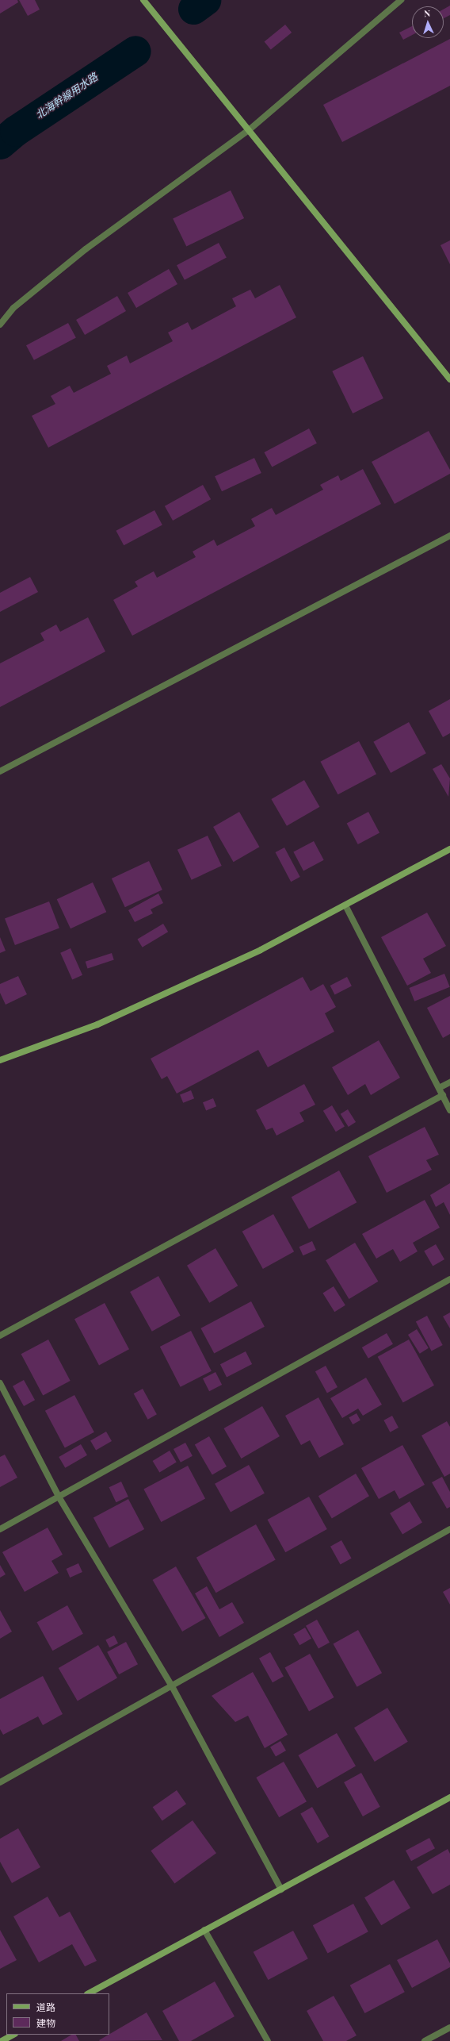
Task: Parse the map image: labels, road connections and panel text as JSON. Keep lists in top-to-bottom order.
{
  "water": ["北海幹線用水路"],
  "legend": ["道路", "建物"],
  "north": "top"
}
